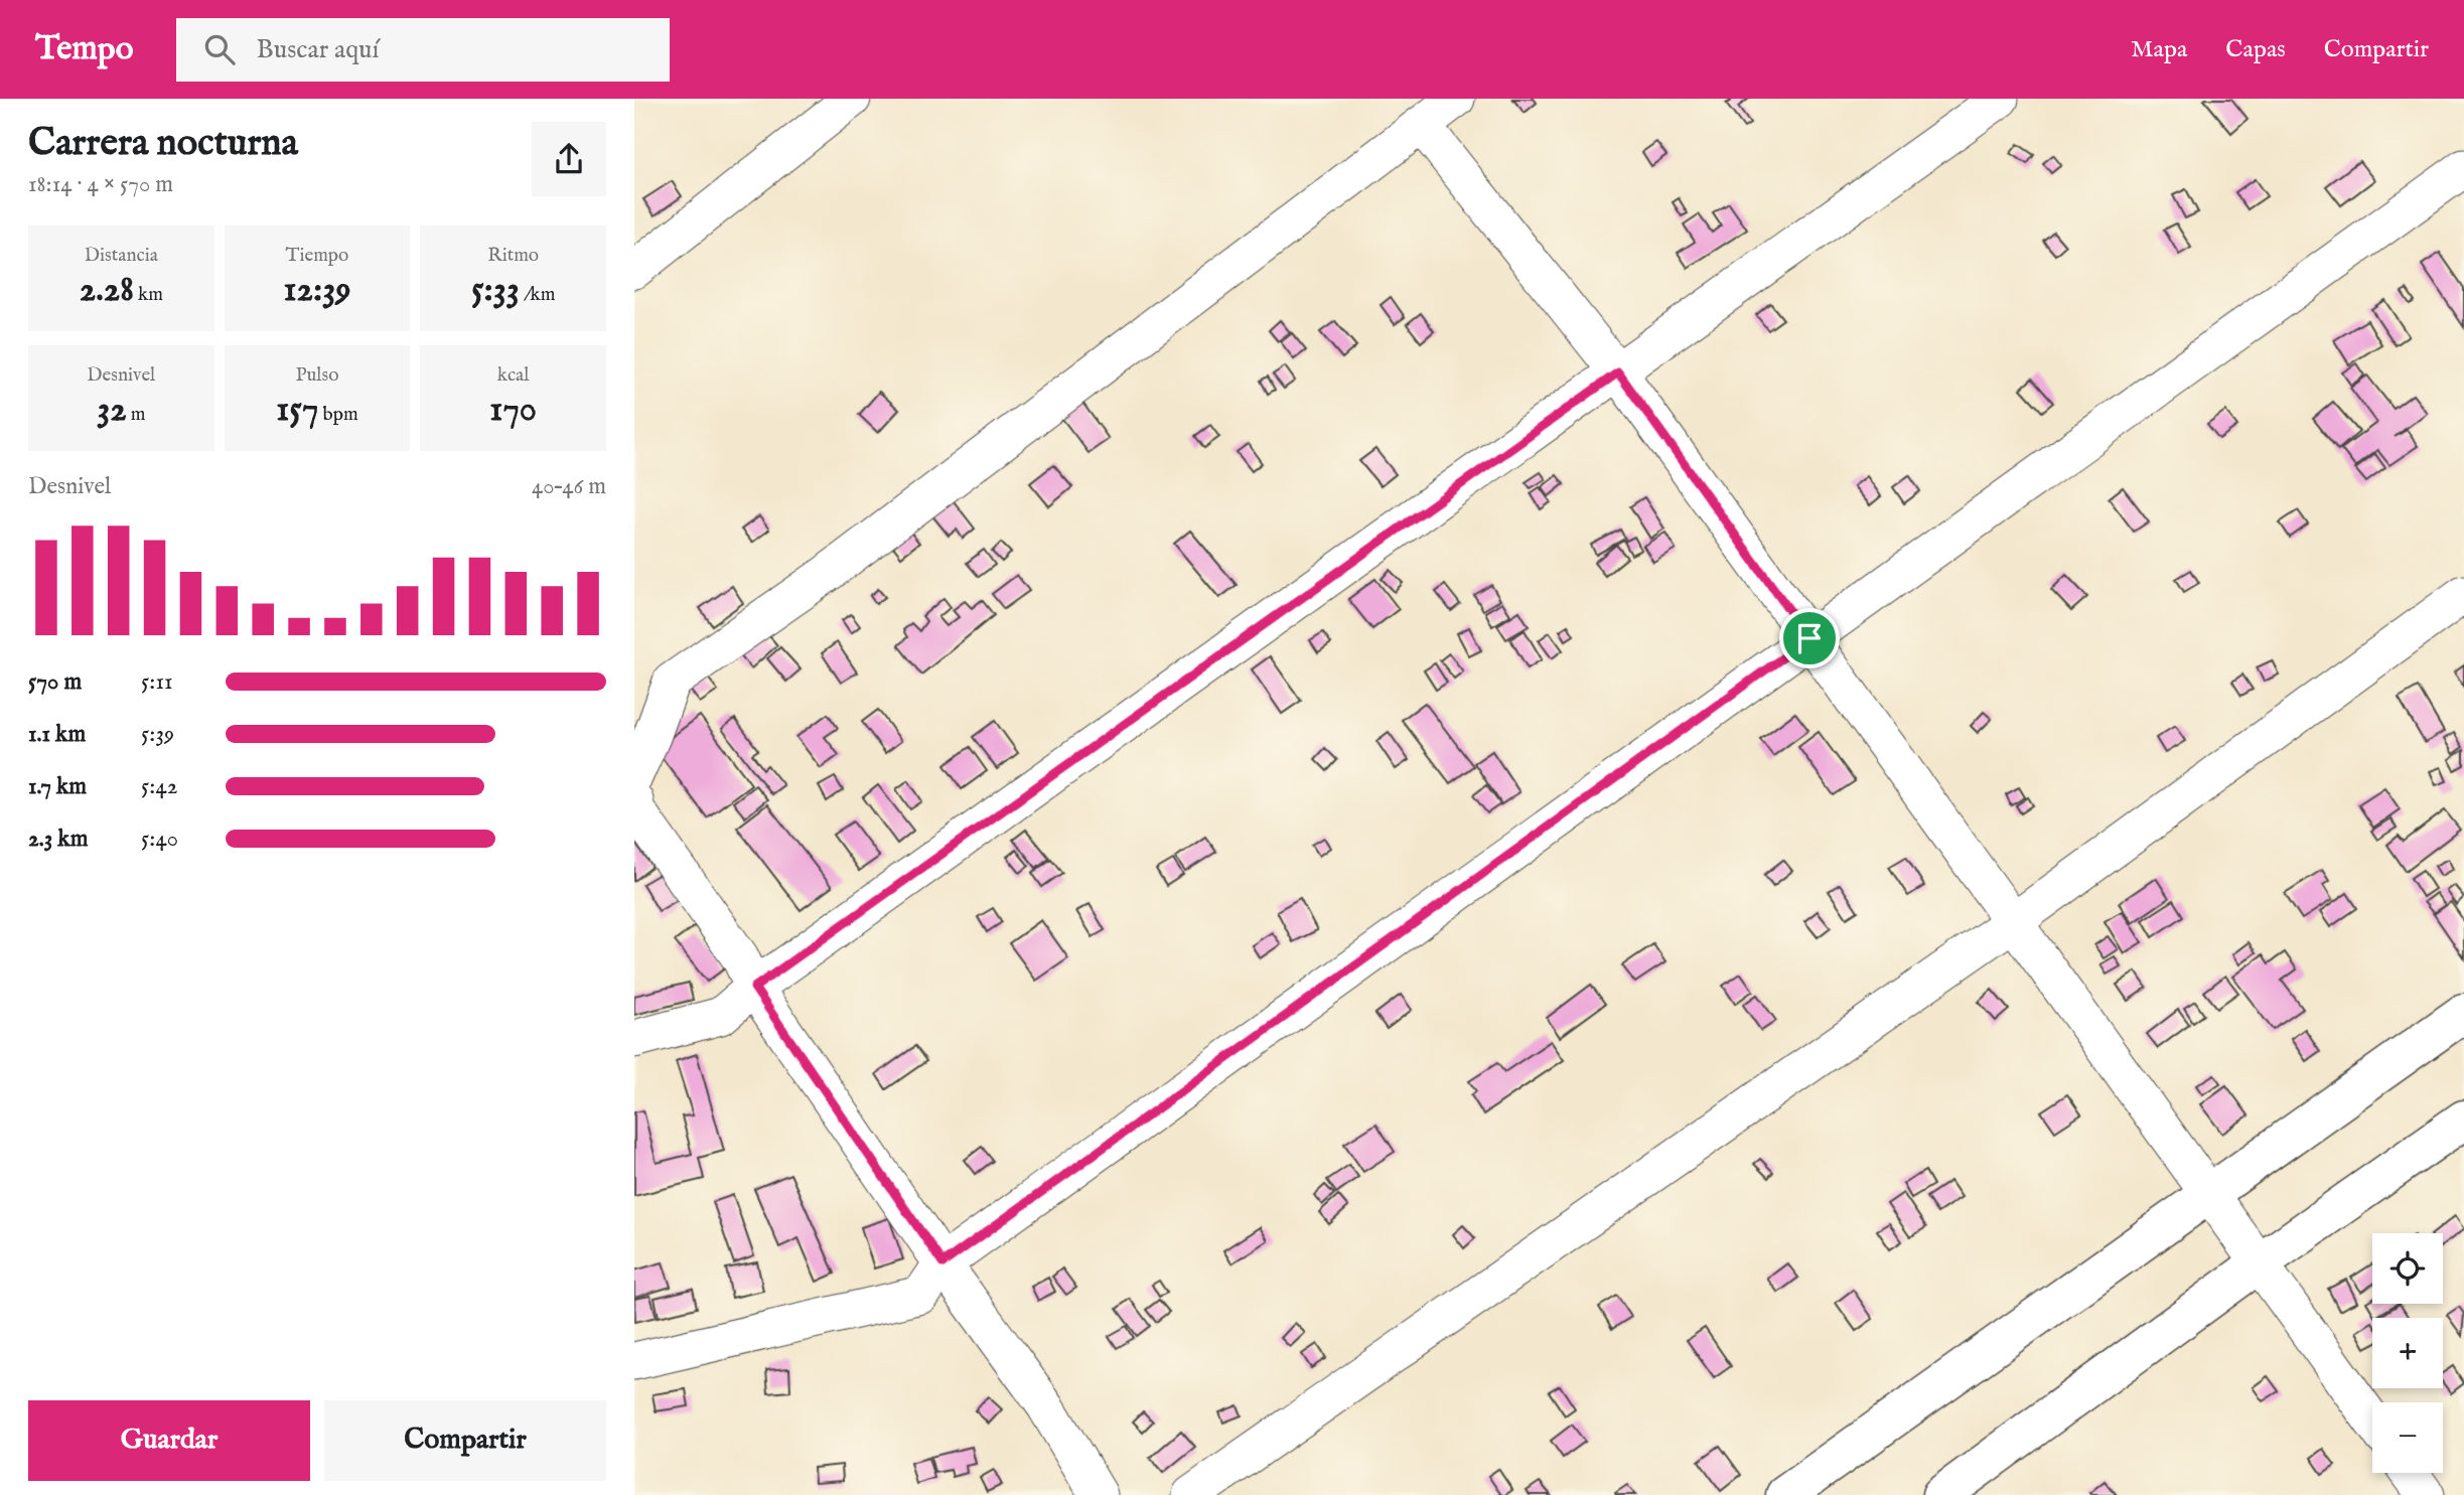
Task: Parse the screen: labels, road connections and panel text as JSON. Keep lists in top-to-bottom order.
{
  "page": {
    "header": "Tempo",
    "search": "Buscar aquí",
    "nav": ["Mapa", "Capas", "Compartir"],
    "heading": ["Carrera nocturna", "18:14 · 4 × 570 m"],
    "stats": [
      ["Distancia", "2.28 km"],
      ["Tiempo", "12:39"],
      ["Ritmo", "5:33 /km"],
      ["Desnivel", "32 m"],
      ["Pulso", "157 bpm"],
      ["kcal", "170"]
    ],
    "chart": ["Desnivel", "40–46 m"],
    "list": [
      {
        "name": "570 m",
        "note": "5:11"
      },
      {
        "name": "1.1 km",
        "note": "5:39"
      },
      {
        "name": "1.7 km",
        "note": "5:42"
      },
      {
        "name": "2.3 km",
        "note": "5:40"
      }
    ],
    "map_buttons": ["+", "−"],
    "buttons": ["Guardar", "Compartir"]
  }
}
